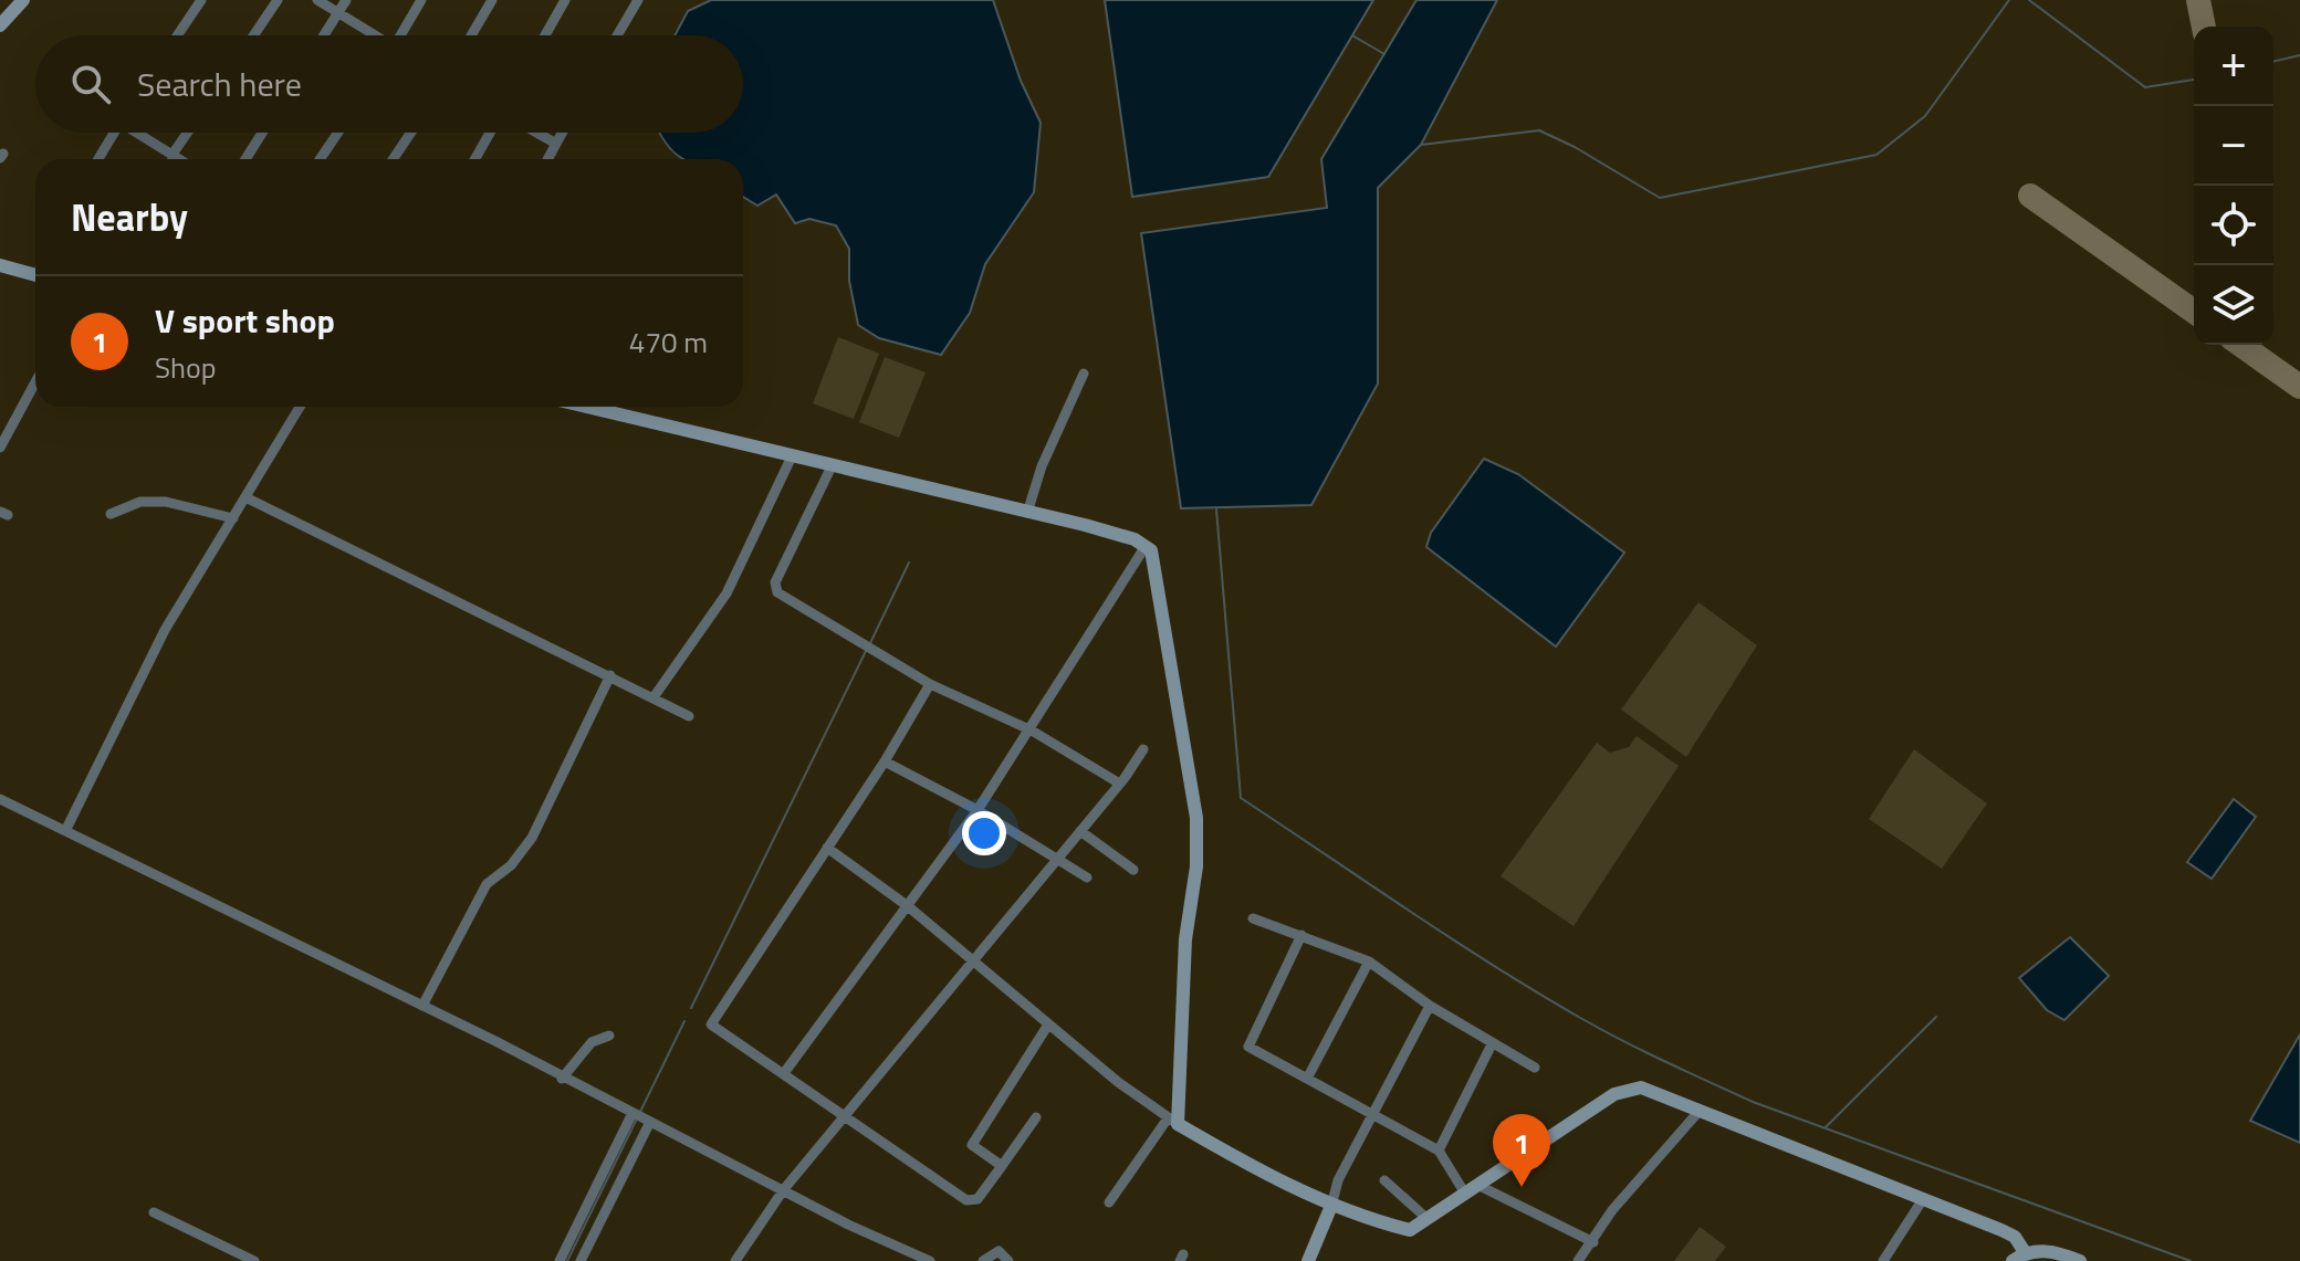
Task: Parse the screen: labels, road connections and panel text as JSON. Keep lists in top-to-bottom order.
{
  "page": {
    "map_buttons": ["+", "−"],
    "search": "Search here",
    "heading": "Nearby",
    "list": [
      {
        "mark": "1",
        "name": "V sport shop",
        "note": "Shop",
        "value": "470 m"
      }
    ],
    "pins": "1"
  }
}
